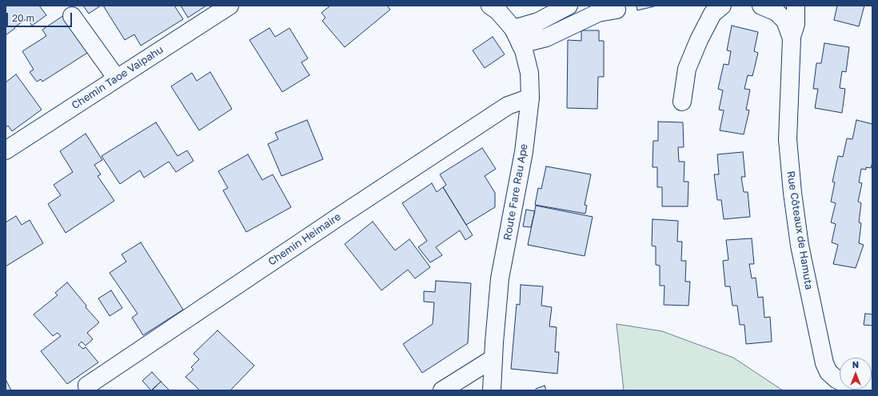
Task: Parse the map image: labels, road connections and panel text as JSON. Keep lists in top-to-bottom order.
{
  "streets": {
    "street": [
      "Chemin Taoe Vaipahu",
      "Route Fare Rau Ape",
      "Rue Côteaux de Hamuta",
      "Chemin Heimaire"
    ]
  },
  "crossings": [
    ["Route Fare Rau Ape", "Chemin Heimaire"]
  ],
  "scale_bar": "20 m",
  "north": "top"
}
